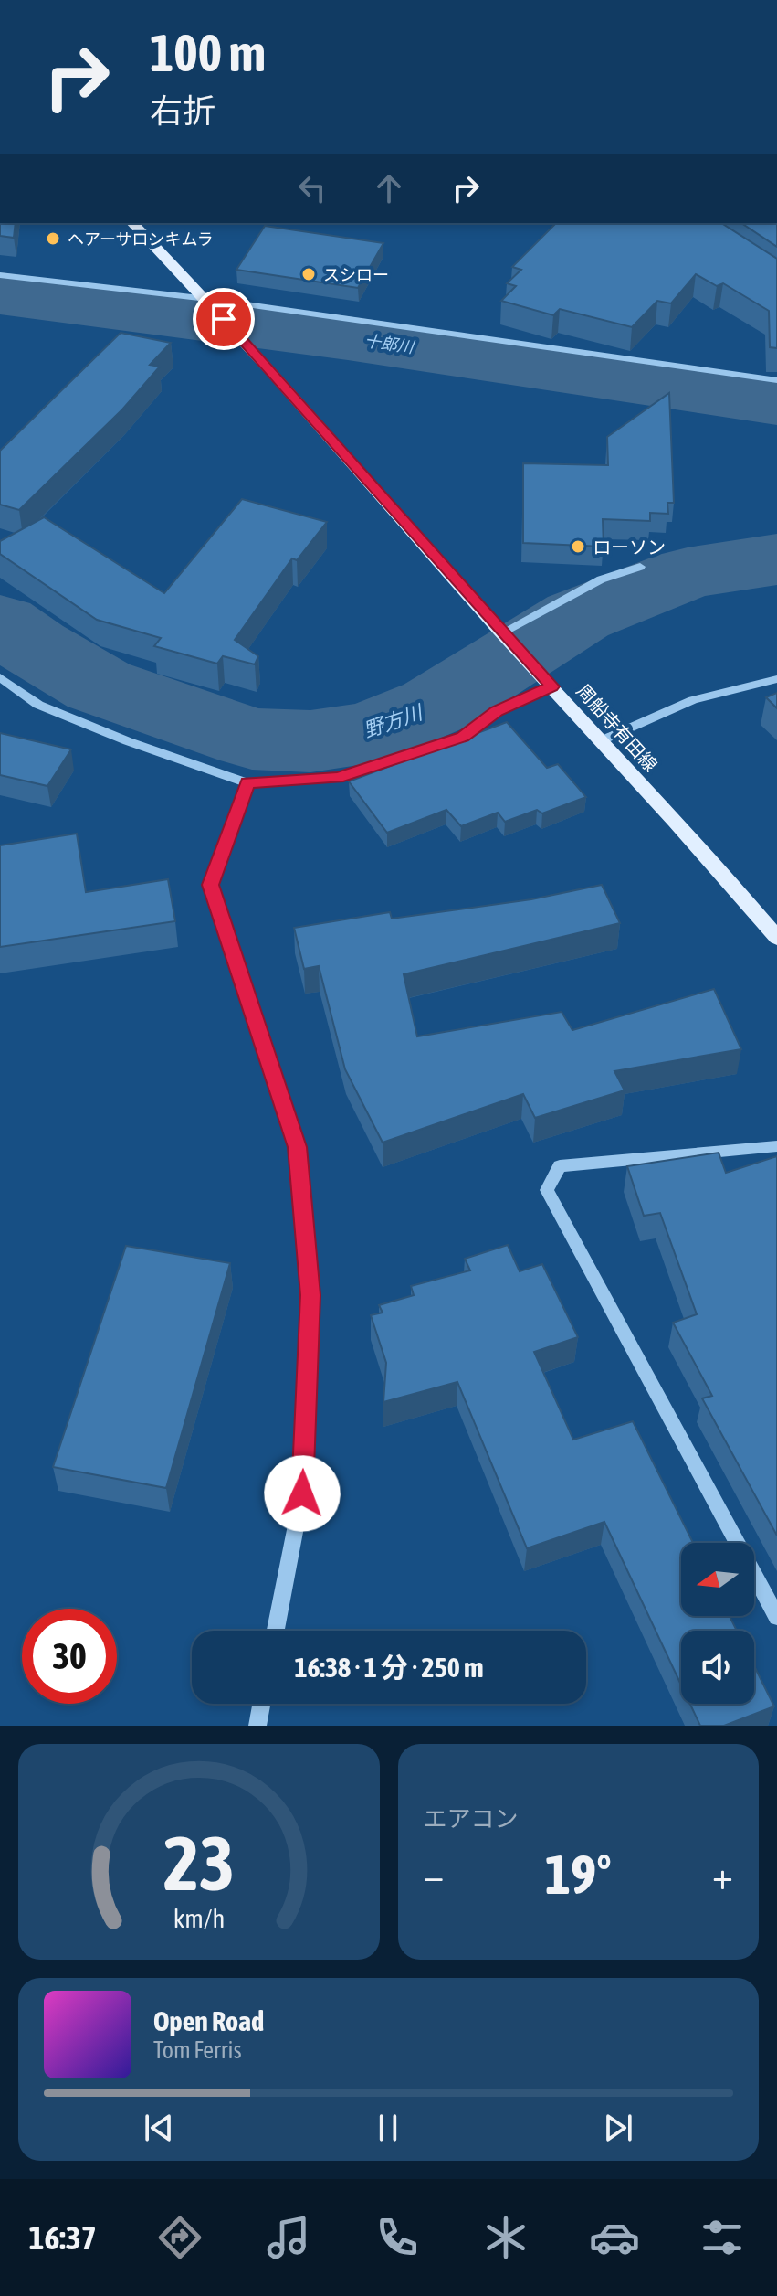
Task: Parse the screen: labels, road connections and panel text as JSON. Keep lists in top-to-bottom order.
{
  "streets": {
    "main road": ["周船寺有田線"]
  },
  "water": ["十郎川", "野方川"],
  "places": ["ヘアーサロンキムラ", "スシロー", "ローソン"],
  "north": "left",
  "page": {
    "turn": ["100 m", "右折"],
    "limit": "30",
    "trip": "16:38 · 1 分 · 250 m",
    "tile": "エアコン",
    "heat": ["−", "19°", "+"],
    "song": ["Open Road", "Tom Ferris"],
    "tabs": "16:37",
    "gauge": ["23", "km/h"]
  }
}
